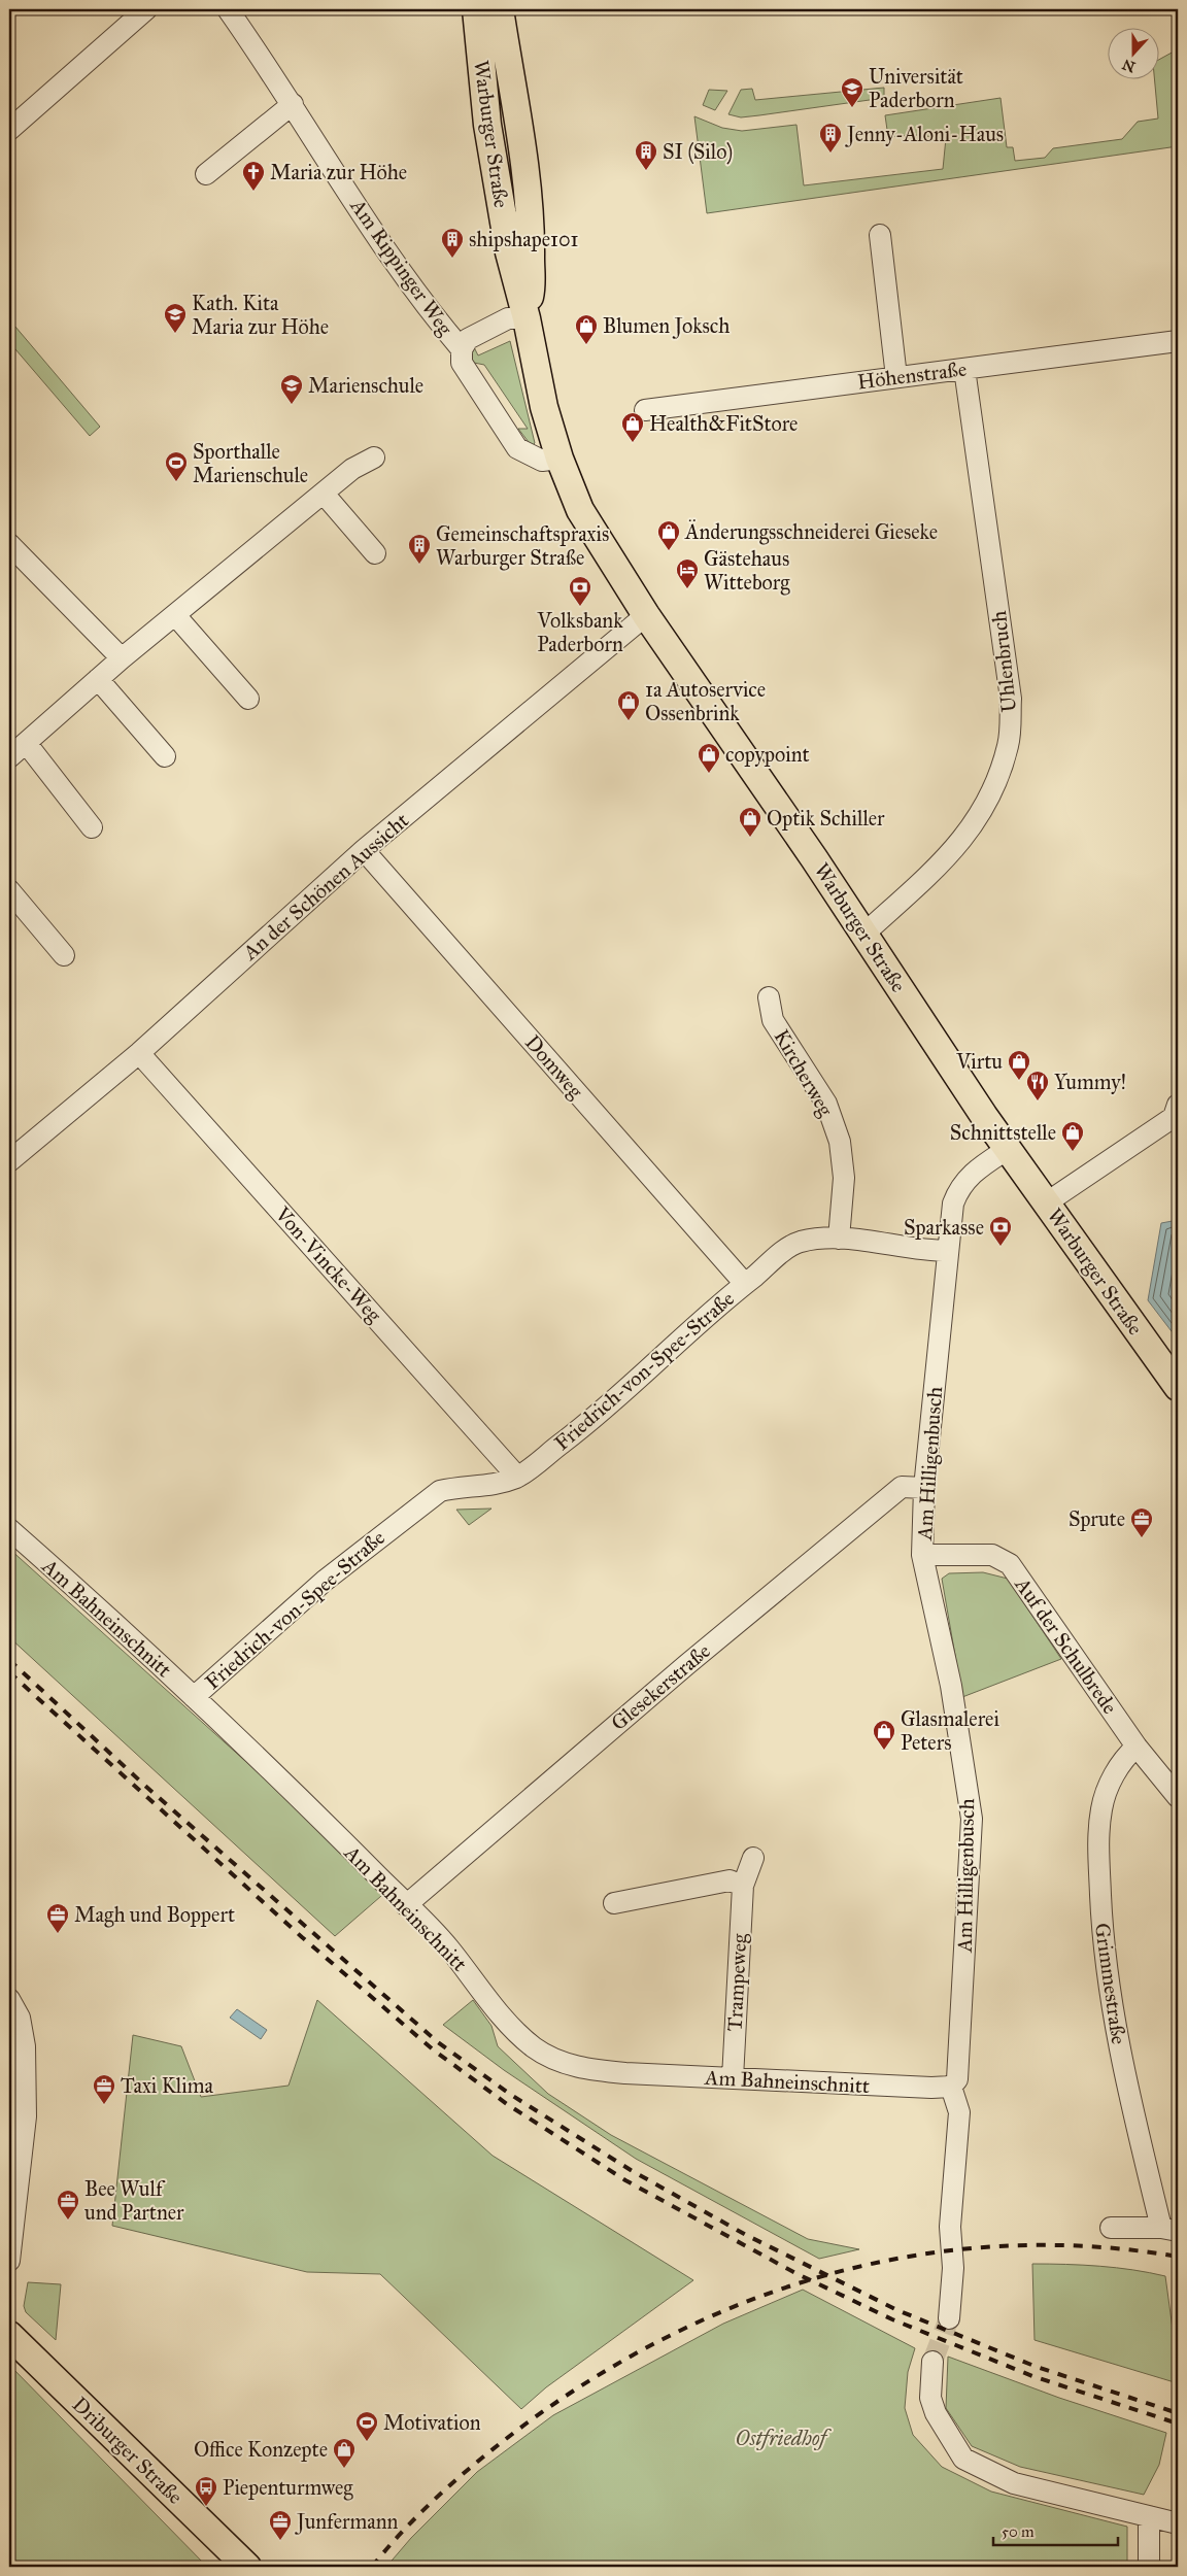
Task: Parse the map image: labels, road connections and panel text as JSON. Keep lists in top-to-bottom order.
{
  "streets": {
    "main road": ["Warburger Straße", "Driburger Straße"],
    "street": [
      "Am Rippinger Weg",
      "Höhenstraße",
      "Uhlenbruch",
      "An der Schönen Aussicht",
      "Domweg",
      "Kircherweg",
      "Von-Vincke-Weg",
      "Friedrich-von-Spee-Straße",
      "Am Hilligenbusch",
      "Am Bahneinschnitt",
      "Auf der Schulbrede",
      "Glesekerstraße",
      "Trampeweg",
      "Grimmestraße"
    ]
  },
  "crossings": [
    ["Warburger Straße", "Uhlenbruch"],
    ["Warburger Straße", "An der Schönen Aussicht"],
    ["Warburger Straße", "Am Hilligenbusch"],
    ["Höhenstraße", "Uhlenbruch"],
    ["An der Schönen Aussicht", "Domweg"],
    ["An der Schönen Aussicht", "Von-Vincke-Weg"],
    ["Domweg", "Friedrich-von-Spee-Straße"],
    ["Kircherweg", "Friedrich-von-Spee-Straße"],
    ["Von-Vincke-Weg", "Friedrich-von-Spee-Straße"],
    ["Friedrich-von-Spee-Straße", "Am Hilligenbusch"],
    ["Friedrich-von-Spee-Straße", "Am Bahneinschnitt"],
    ["Am Hilligenbusch", "Am Bahneinschnitt"],
    ["Am Hilligenbusch", "Auf der Schulbrede"],
    ["Am Hilligenbusch", "Glesekerstraße"],
    ["Am Bahneinschnitt", "Glesekerstraße"],
    ["Am Bahneinschnitt", "Trampeweg"],
    ["Auf der Schulbrede", "Grimmestraße"]
  ],
  "parks": ["Ostfriedhof"],
  "places": {
    "school or university": ["Universität Paderborn", "Kath. Kita Maria zur Höhe", "Marienschule"],
    "building": [
      "Jenny-Aloni-Haus",
      "SI (Silo)",
      "shipshape101",
      "Gemeinschaftspraxis Warburger Straße"
    ],
    "church": ["Maria zur Höhe"],
    "shop": [
      "Blumen Joksch",
      "Health&FitStore",
      "Änderungsschneiderei Gieseke",
      "1a Autoservice Ossenbrink",
      "copypoint",
      "Optik Schiller",
      "Virtu",
      "Schnittstelle",
      "Glasmalerei Peters",
      "Office Konzepte"
    ],
    "sports": ["Sporthalle Marienschule", "Motivation"],
    "hotel": ["Gästehaus Witteborg"],
    "bank": ["Volksbank Paderborn", "Sparkasse"],
    "restaurant": ["Yummy!"],
    "office": [
      "Sprute",
      "Magh und Boppert",
      "Taxi Klima",
      "Bee Wulf und Partner",
      "Junfermann"
    ],
    "bus stop": ["Piepenturmweg"]
  },
  "scale_bar": "50 m",
  "north": "bottom"
}
